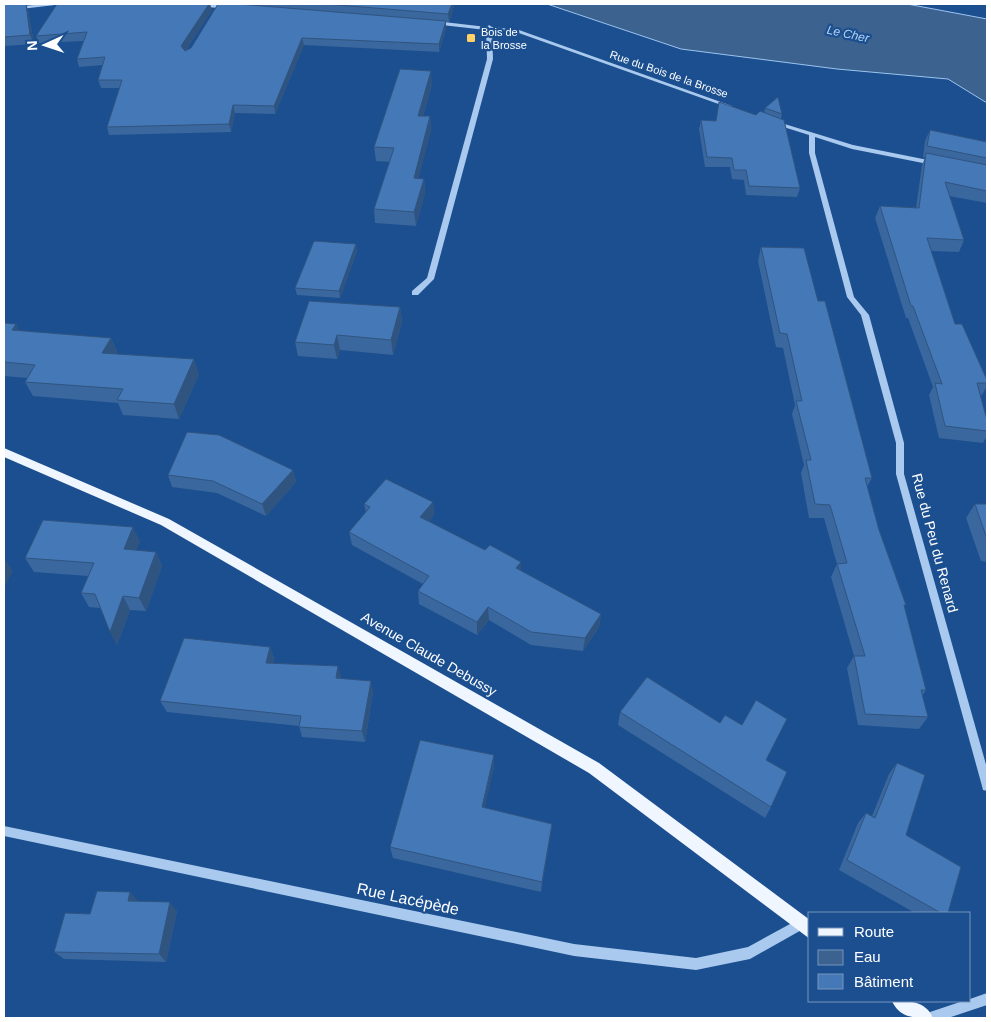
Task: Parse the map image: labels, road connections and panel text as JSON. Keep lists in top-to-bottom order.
{
  "streets": {
    "main road": ["Avenue Claude Debussy"],
    "street": ["Rue du Bois de la Brosse", "Rue du Peu du Renard", "Rue Lacépède"]
  },
  "crossings": [
    ["Avenue Claude Debussy", "Rue Lacépède"]
  ],
  "water": ["Le Cher"],
  "places": {
    "transit": ["Bois de la Brosse"]
  },
  "legend": ["Route", "Eau", "Bâtiment"],
  "north": "left"
}
